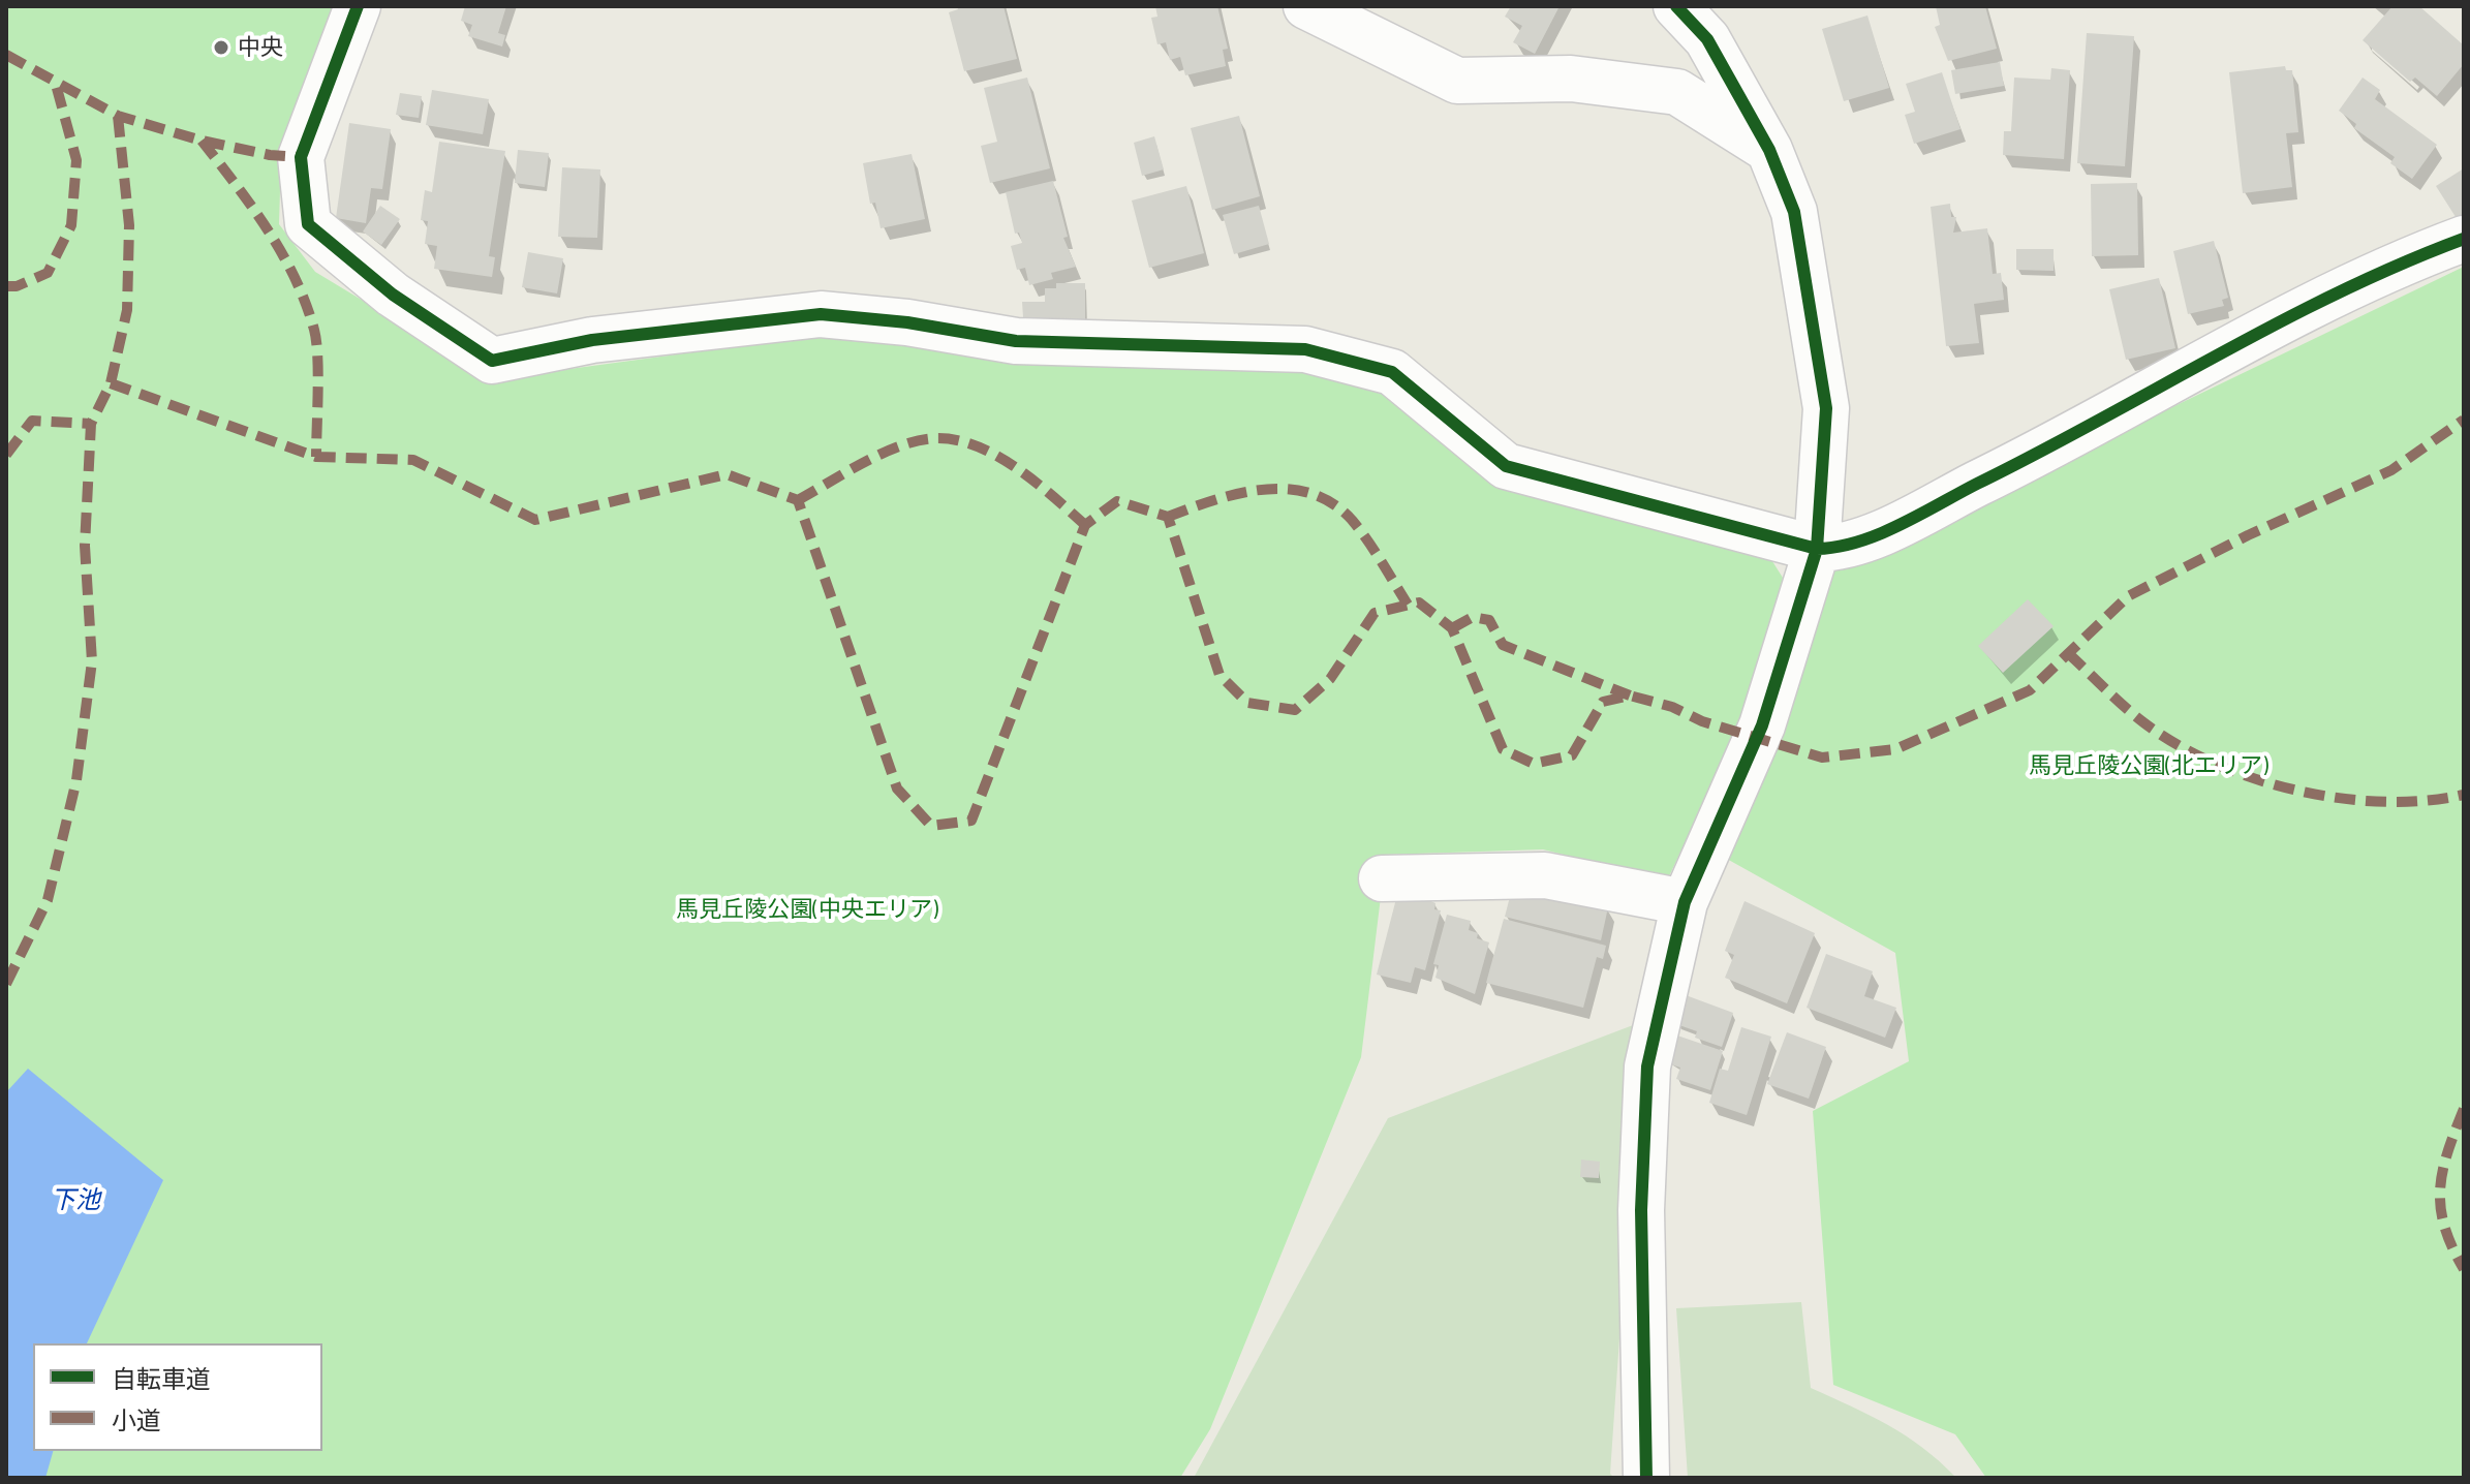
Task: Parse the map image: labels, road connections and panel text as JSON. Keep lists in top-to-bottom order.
{
  "water": ["下池"],
  "parks": ["馬見丘陵公園(北エリア)", "馬見丘陵公園(中央エリア)"],
  "places": ["中央"],
  "legend": ["自転車道", "小道"]
}
